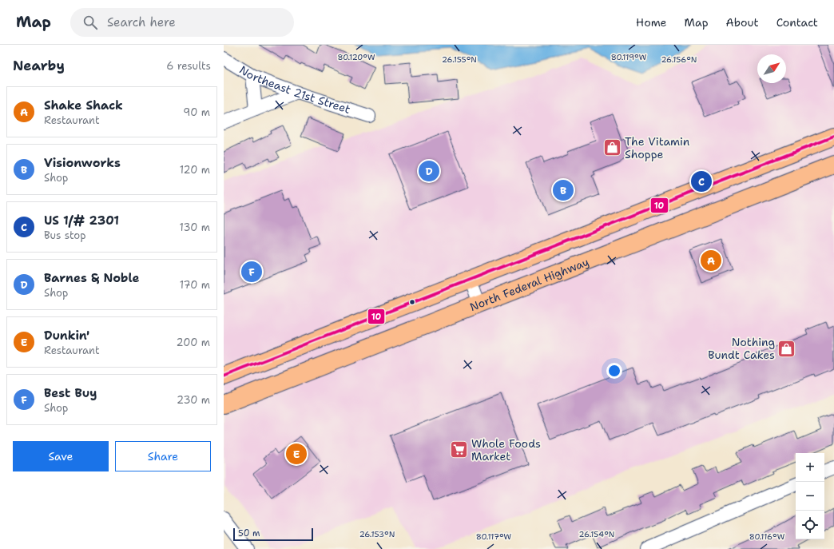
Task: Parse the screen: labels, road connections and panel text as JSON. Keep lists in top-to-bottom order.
{
  "streets": {
    "main road": ["North Federal Highway"],
    "street": ["Northeast 21st Street"]
  },
  "places": {
    "shop": ["The Vitamin Shoppe", "Nothing Bundt Cakes"],
    "supermarket": ["Whole Foods Market"]
  },
  "lines": ["transit line 10"],
  "scale_bar": "50 m",
  "north": "top right",
  "page": {
    "header": "Map",
    "search": "Search here",
    "nav": [
      "Home",
      "Map",
      "About",
      "Contact"
    ],
    "heading": ["Nearby", "6 results"],
    "list": [
      {
        "mark": "A",
        "name": "Shake Shack",
        "note": "Restaurant",
        "value": "90 m"
      },
      {
        "mark": "B",
        "name": "Visionworks",
        "note": "Shop",
        "value": "120 m"
      },
      {
        "mark": "C",
        "name": "US 1/# 2301",
        "note": "Bus stop",
        "value": "130 m"
      },
      {
        "mark": "D",
        "name": "Barnes & Noble",
        "note": "Shop",
        "value": "170 m"
      },
      {
        "mark": "E",
        "name": "Dunkin'",
        "note": "Restaurant",
        "value": "200 m"
      },
      {
        "mark": "F",
        "name": "Best Buy",
        "note": "Shop",
        "value": "230 m"
      }
    ],
    "pins": [
      "D",
      "C",
      "B",
      "A",
      "F",
      "E"
    ],
    "buttons": ["Save", "Share"],
    "map_buttons": ["+", "−"],
    "scale": "50 m"
  },
  "coordinates": [
    "80.119°W",
    "80.120°W",
    "26.155°N",
    "26.156°N",
    "26.153°N",
    "26.154°N",
    "80.117°W",
    "80.116°W"
  ]
}
